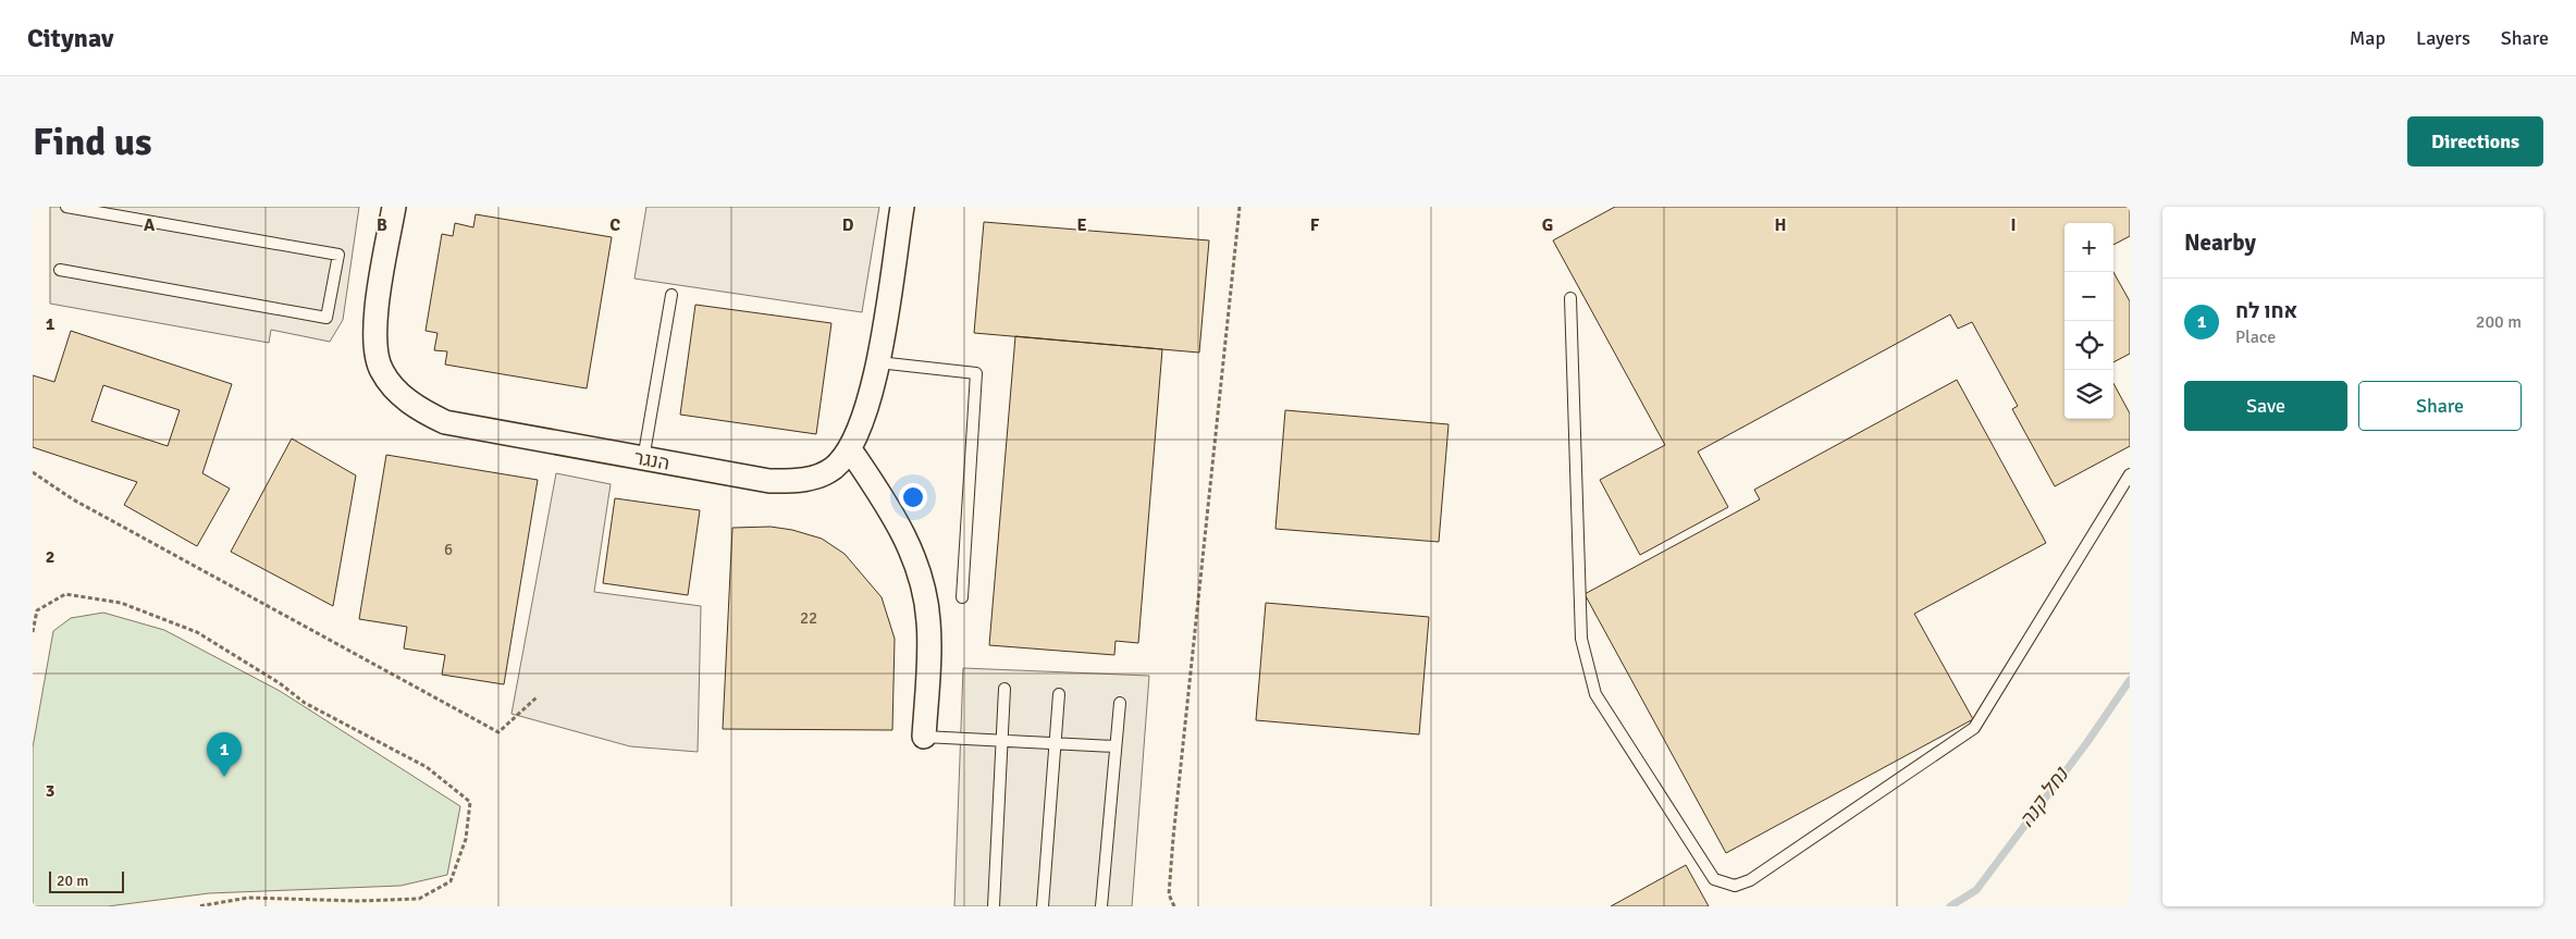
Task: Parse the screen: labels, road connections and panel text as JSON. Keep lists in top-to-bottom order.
{
  "streets": {
    "street": ["הנגר"]
  },
  "water": ["נחל קנה"],
  "house_numbers": ["6", "22"],
  "scale_bar": "20 m",
  "page": {
    "header": "Citynav",
    "nav": ["Map", "Layers", "Share"],
    "buttons": [
      "Directions",
      ["Save", "Share"]
    ],
    "title": "Find us",
    "heading": "Nearby",
    "map_buttons": ["+", "−"],
    "list": [
      {
        "mark": "1",
        "name": "אחו לח",
        "note": "Place",
        "value": "200 m"
      }
    ],
    "pins": "1",
    "scale": "20 m"
  },
  "grid": {
    "columns": [
      "A",
      "B",
      "C",
      "D",
      "E",
      "F",
      "G",
      "H",
      "I"
    ],
    "rows": ["1", "2", "3"]
  }
}
